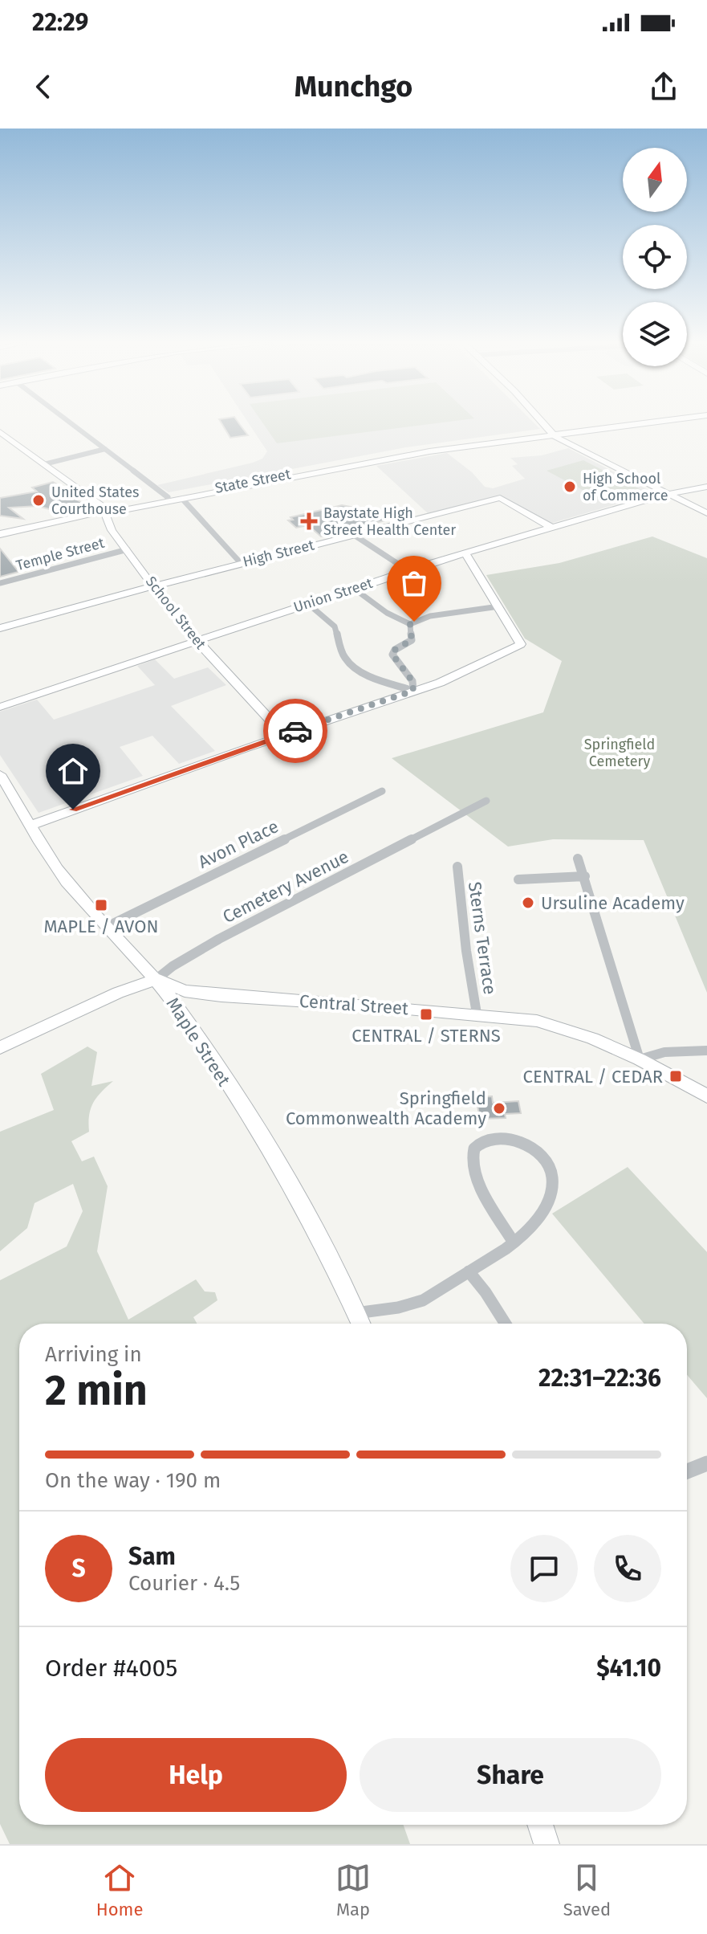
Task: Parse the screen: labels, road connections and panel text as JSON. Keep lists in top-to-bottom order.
{
  "streets": {
    "main road": ["State Street"],
    "street": [
      "High Street",
      "Temple Street",
      "Union Street",
      "School Street",
      "Avon Place",
      "Cemetery Avenue",
      "Sterns Terrace",
      "Central Street",
      "Maple Street"
    ]
  },
  "crossings": [
    ["State Street", "School Street"],
    ["High Street", "Union Street"],
    ["High Street", "School Street"],
    ["Temple Street", "School Street"],
    ["Union Street", "School Street"],
    ["Avon Place", "Maple Street"],
    ["Cemetery Avenue", "Central Street"],
    ["Cemetery Avenue", "Maple Street"],
    ["Sterns Terrace", "Central Street"],
    ["Central Street", "Maple Street"]
  ],
  "parks": ["Springfield Cemetery"],
  "places": {
    "other": [
      "High School of Commerce",
      "United States Courthouse",
      "Ursuline Academy",
      "Springfield Commonwealth Academy"
    ],
    "health": ["Baystate High Street Health Center"],
    "transit": ["MAPLE / AVON", "CENTRAL / STERNS", "CENTRAL / CEDAR"]
  },
  "north": "top",
  "page": {
    "status": "22:29",
    "header": "Munchgo",
    "heading": ["2 min", "Arriving in", "22:31–22:36"],
    "panel": [
      "Sam",
      "Courier · 4.5",
      "Order #4005",
      "$41.10"
    ],
    "bar": "On the way · 190 m",
    "round": "S",
    "buttons": ["Help", "Share"],
    "tabs": ["Home", "Map", "Saved"]
  }
}
